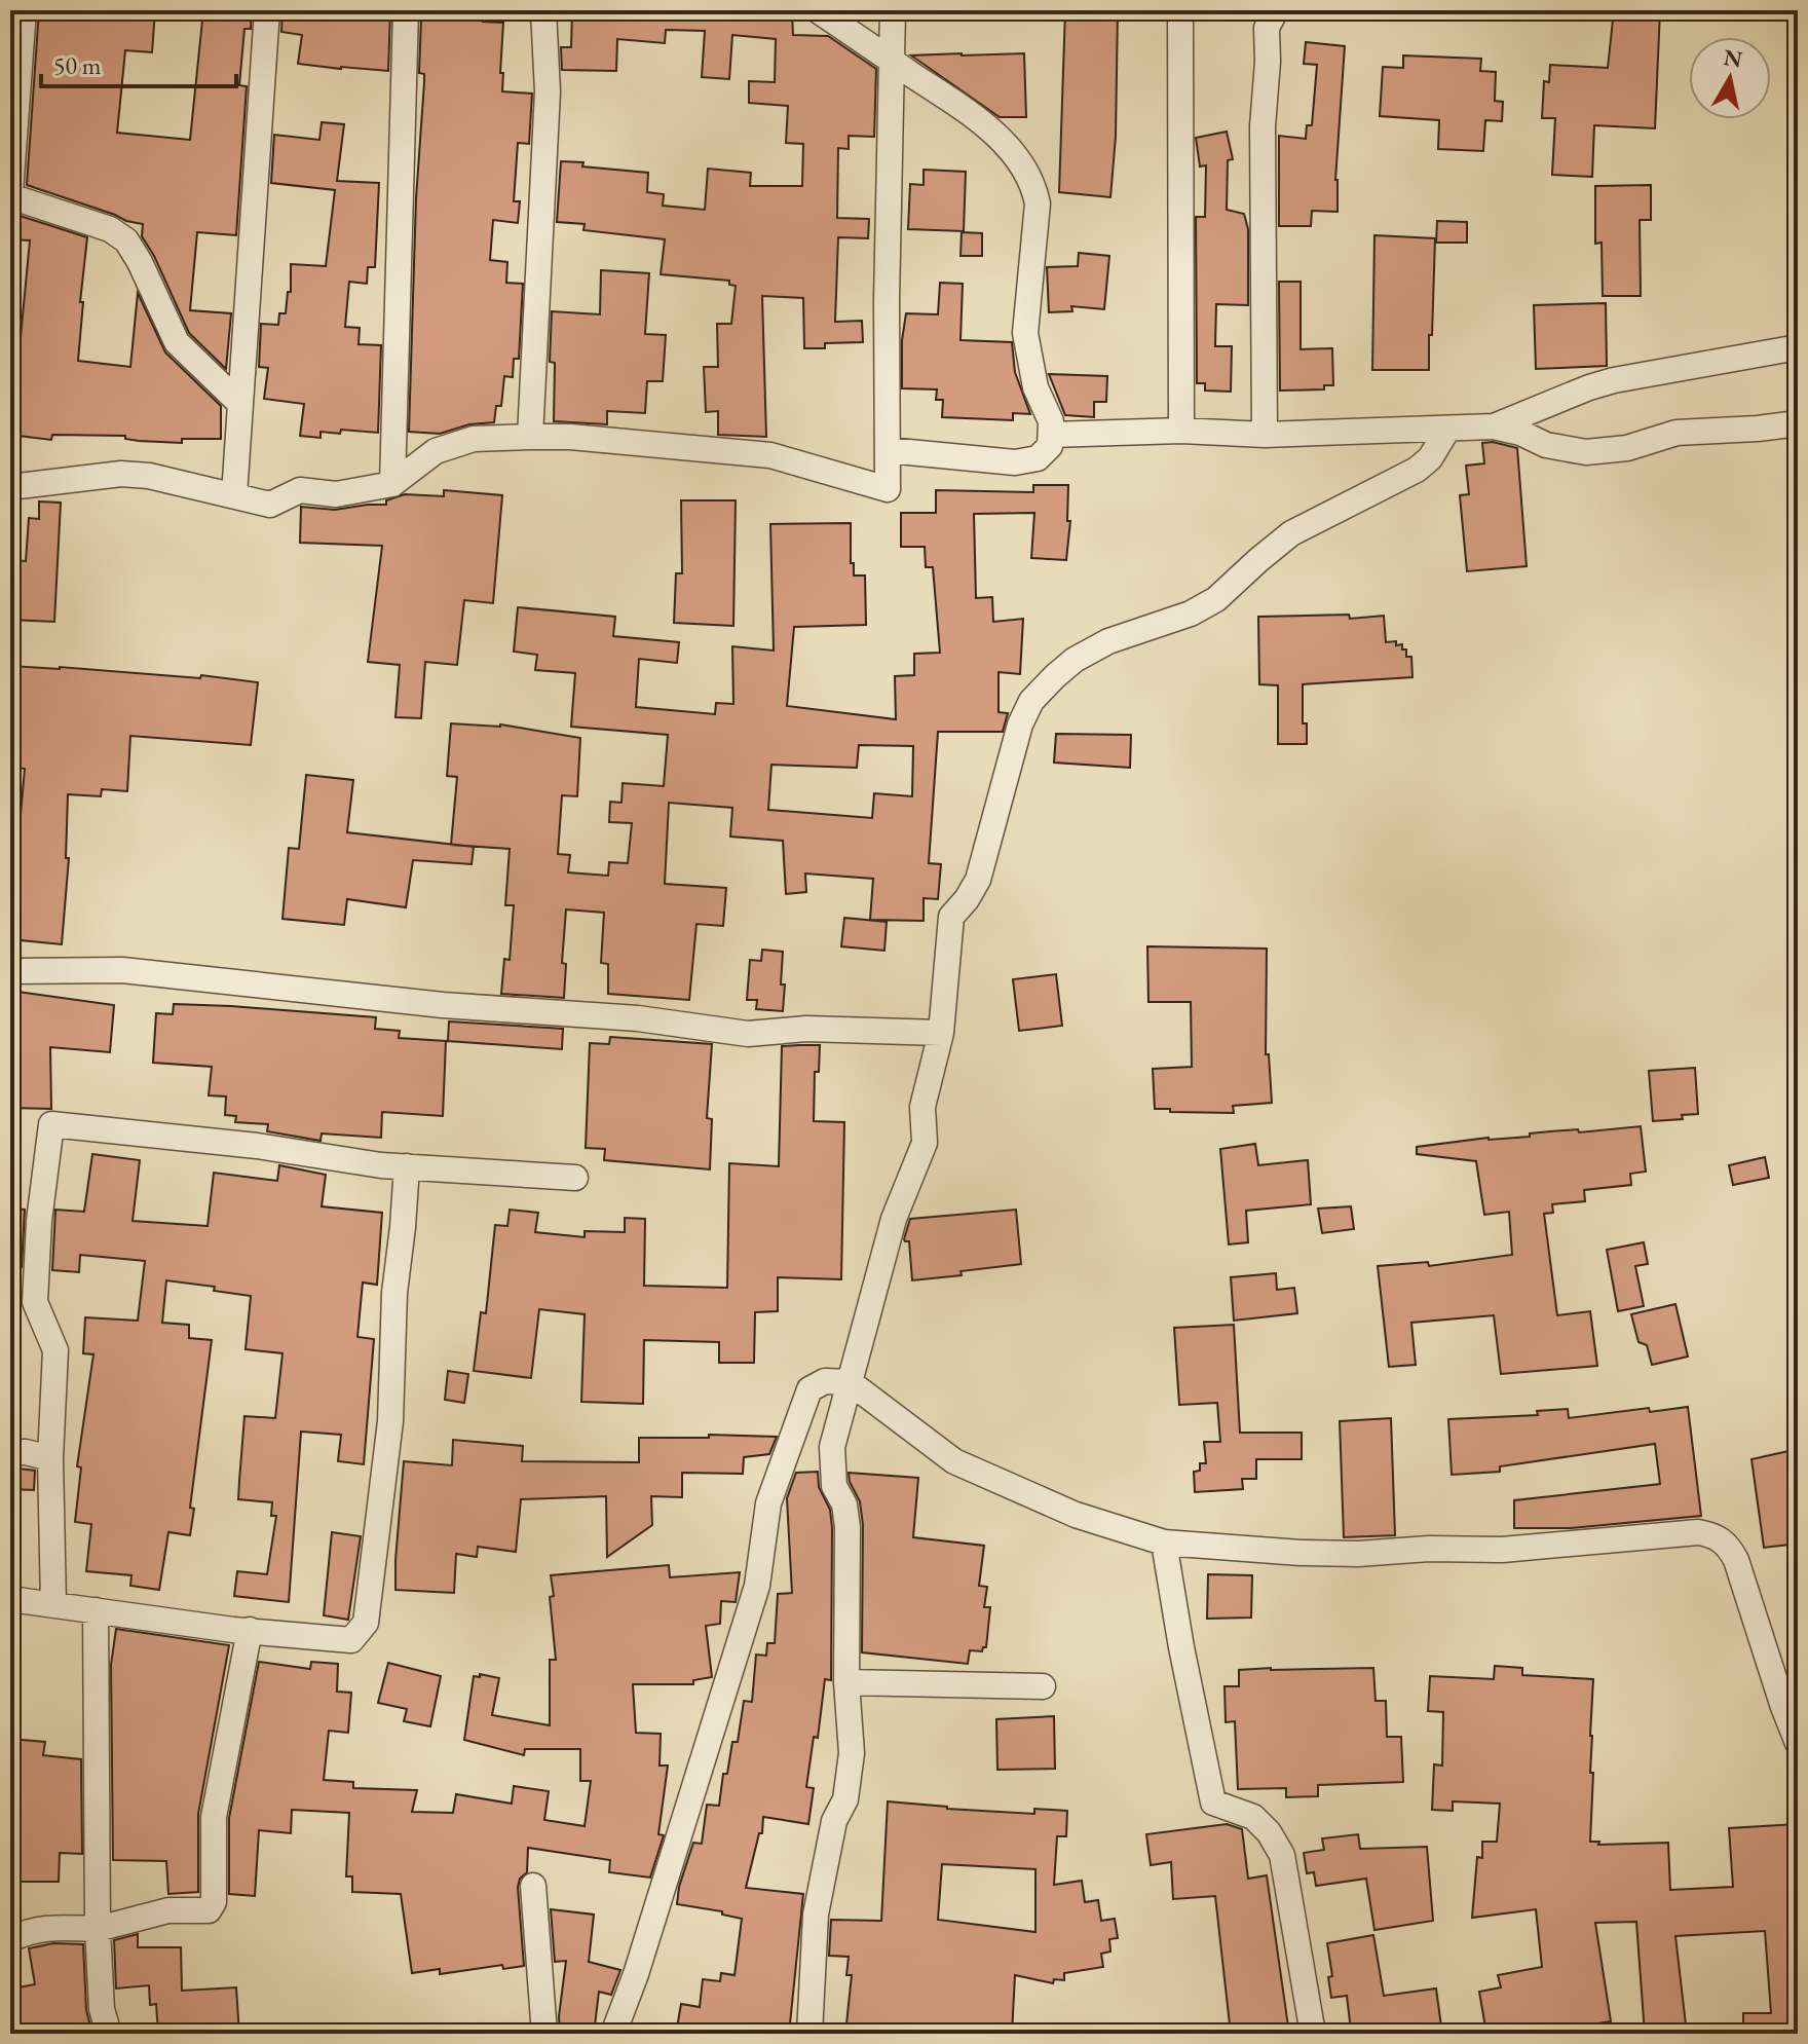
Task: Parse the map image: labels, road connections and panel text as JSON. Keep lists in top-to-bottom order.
{
  "scale_bar": "50 m",
  "north": "top"
}
